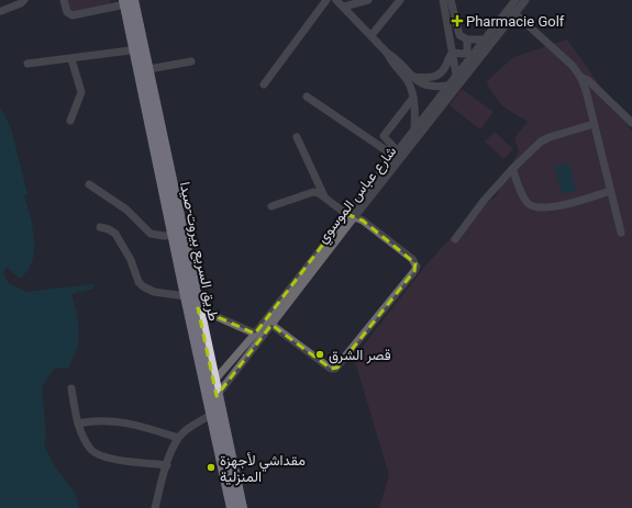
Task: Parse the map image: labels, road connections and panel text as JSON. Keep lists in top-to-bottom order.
{
  "streets": {
    "highway": ["طريق السريع بيروت-صيدا"],
    "street": ["شارع عباس الموسوي"]
  },
  "crossings": [
    ["شارع عباس الموسوي", "طريق السريع بيروت-صيدا"]
  ],
  "places": {
    "health": ["Pharmacie Golf"],
    "other": ["قصر الشرق", "مقداشي لأجهزة المنزلية"]
  }
}
